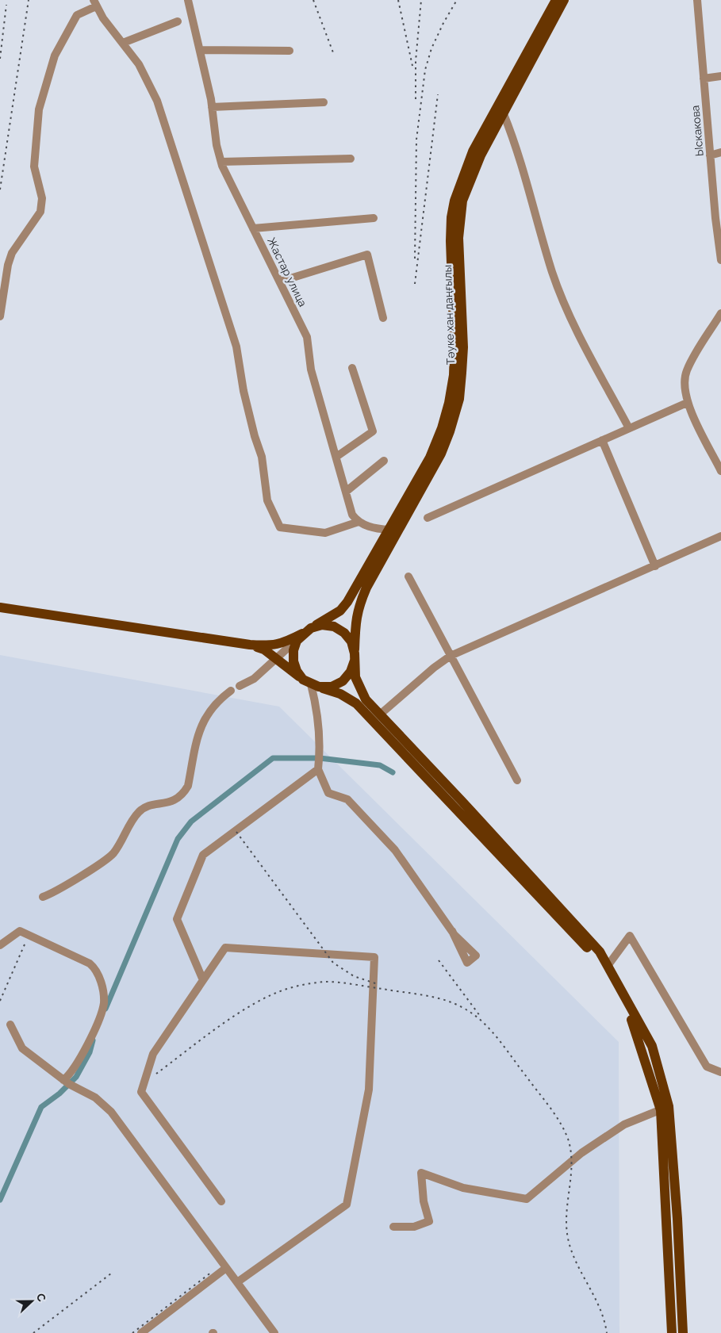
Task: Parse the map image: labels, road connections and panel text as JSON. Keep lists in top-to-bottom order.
{
  "streets": {
    "main road": ["Тәуке хан даңғылы"],
    "street": ["Ыскакова", "Жастар улица"]
  },
  "north": "right"
}
